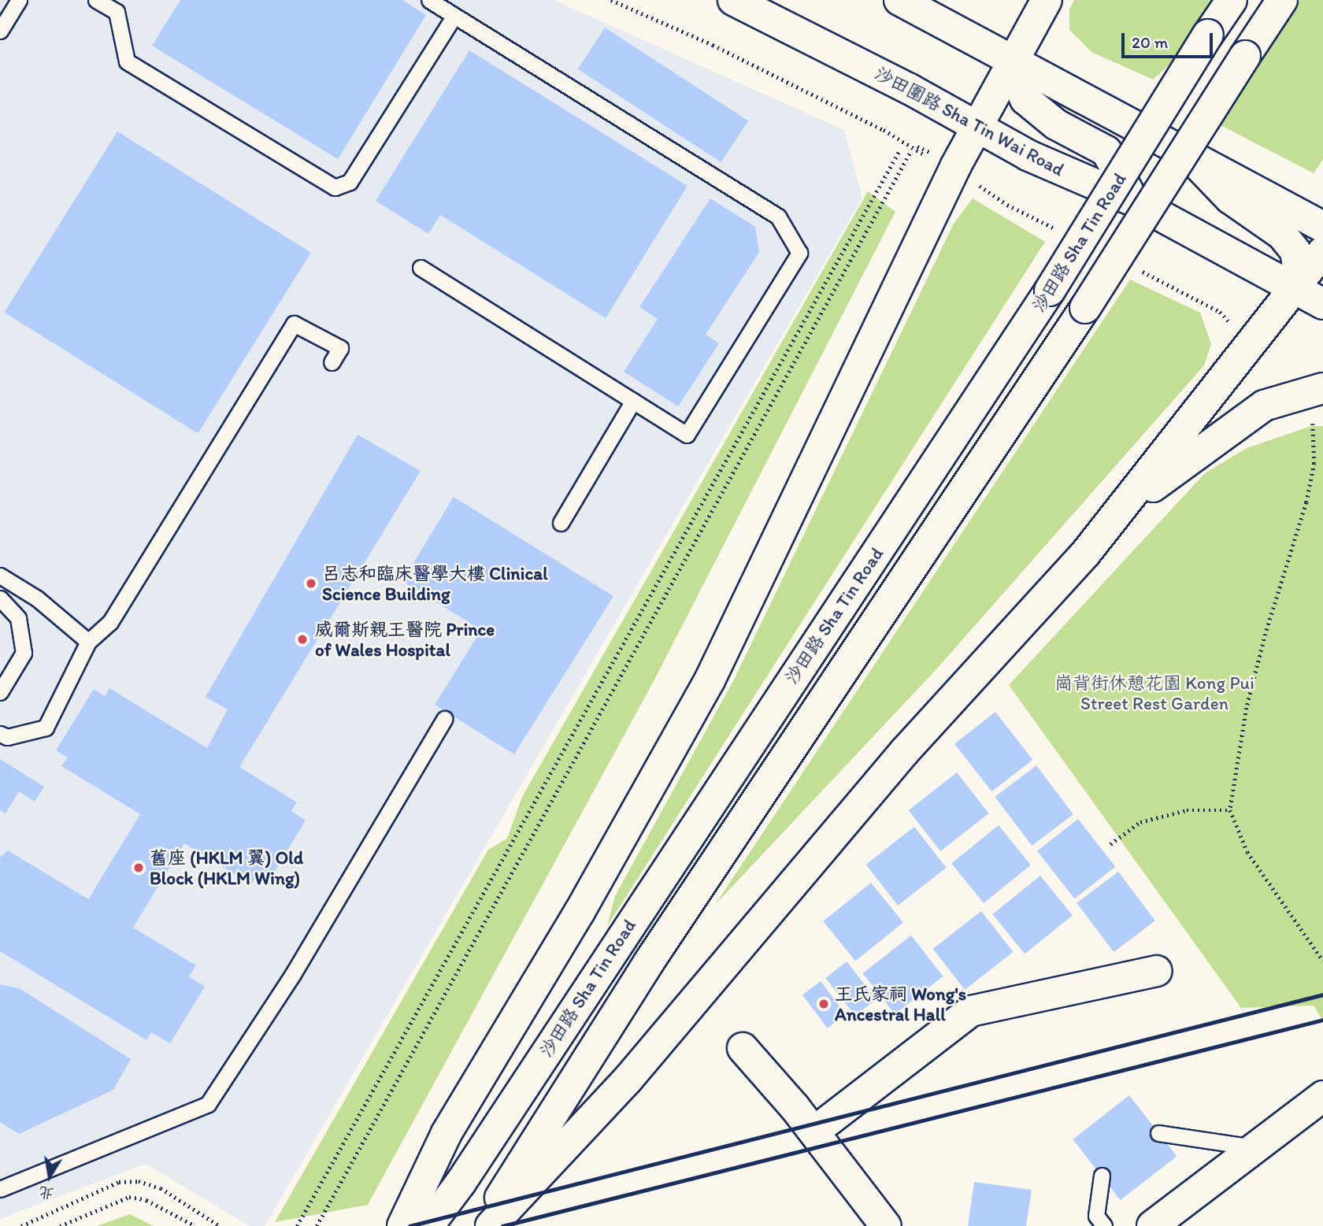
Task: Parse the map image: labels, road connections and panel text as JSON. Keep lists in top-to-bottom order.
{
  "streets": {
    "main road": ["沙田圍路 Sha Tin Wai Road", "沙田路 Sha Tin Road"]
  },
  "parks": ["崗背街休憩花園 Kong Pui Street Rest Garden"],
  "places": [
    "呂志和臨床醫學大樓 Clinical Science Building",
    "威爾斯親王醫院 Prince of Wales Hospital",
    "舊座 (HKLM 翼) Old Block (HKLM Wing)",
    "王氏家祠 Wong's Ancestral Hall"
  ],
  "scale_bar": "20 m",
  "north": "bottom"
}
